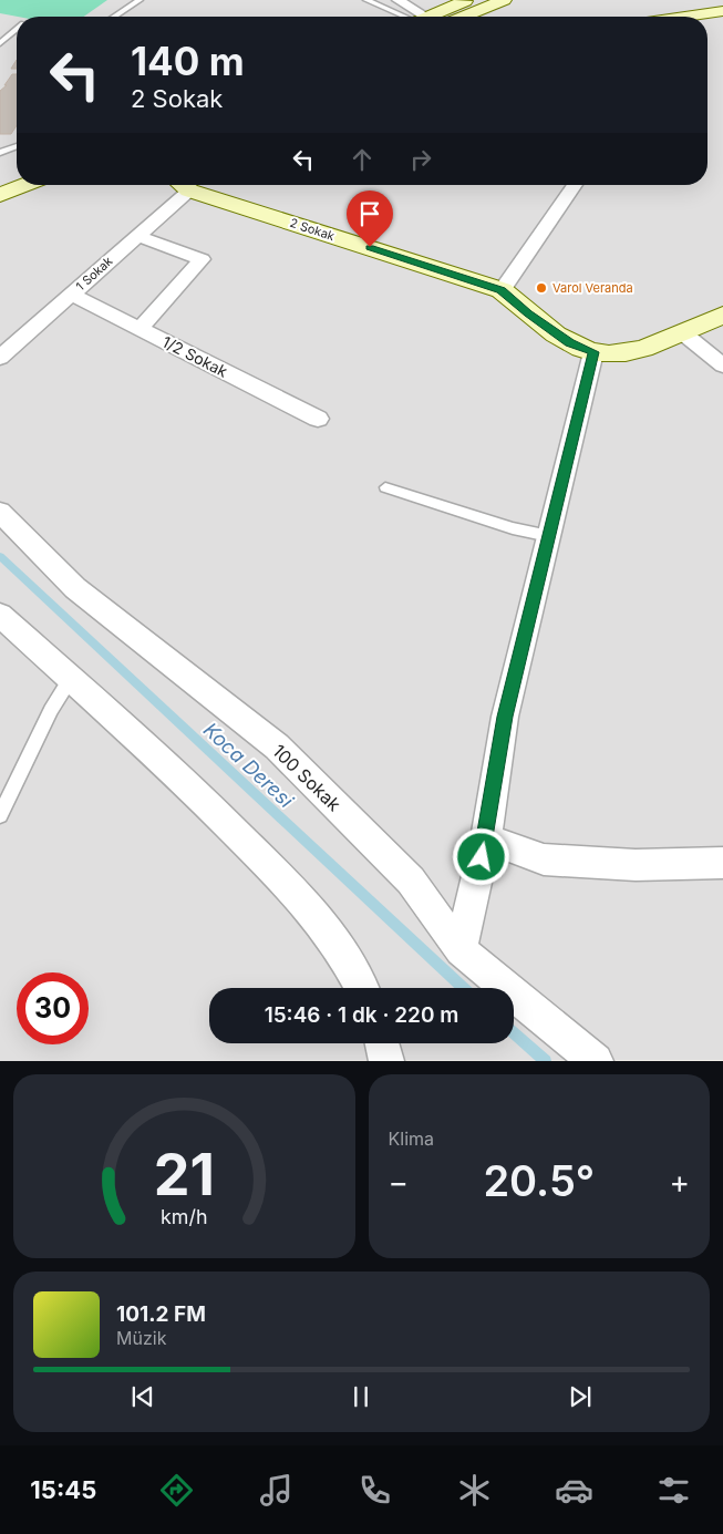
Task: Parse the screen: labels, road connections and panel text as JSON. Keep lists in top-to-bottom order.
{
  "streets": {
    "main road": ["2 Sokak"],
    "street": ["1 Sokak", "1/2 Sokak", "100 Sokak"]
  },
  "crossings": [
    ["2 Sokak", "1 Sokak"],
    ["1 Sokak", "1/2 Sokak"]
  ],
  "water": ["Koca Deresi"],
  "places": ["Varol Veranda"],
  "page": {
    "turn": ["140 m", "2 Sokak"],
    "limit": "30",
    "trip": "15:46 · 1 dk · 220 m",
    "tile": "Klima",
    "heat": ["−", "20.5°", "+"],
    "song": ["101.2 FM", "Müzik"],
    "tabs": "15:45",
    "gauge": ["21", "km/h"]
  }
}
